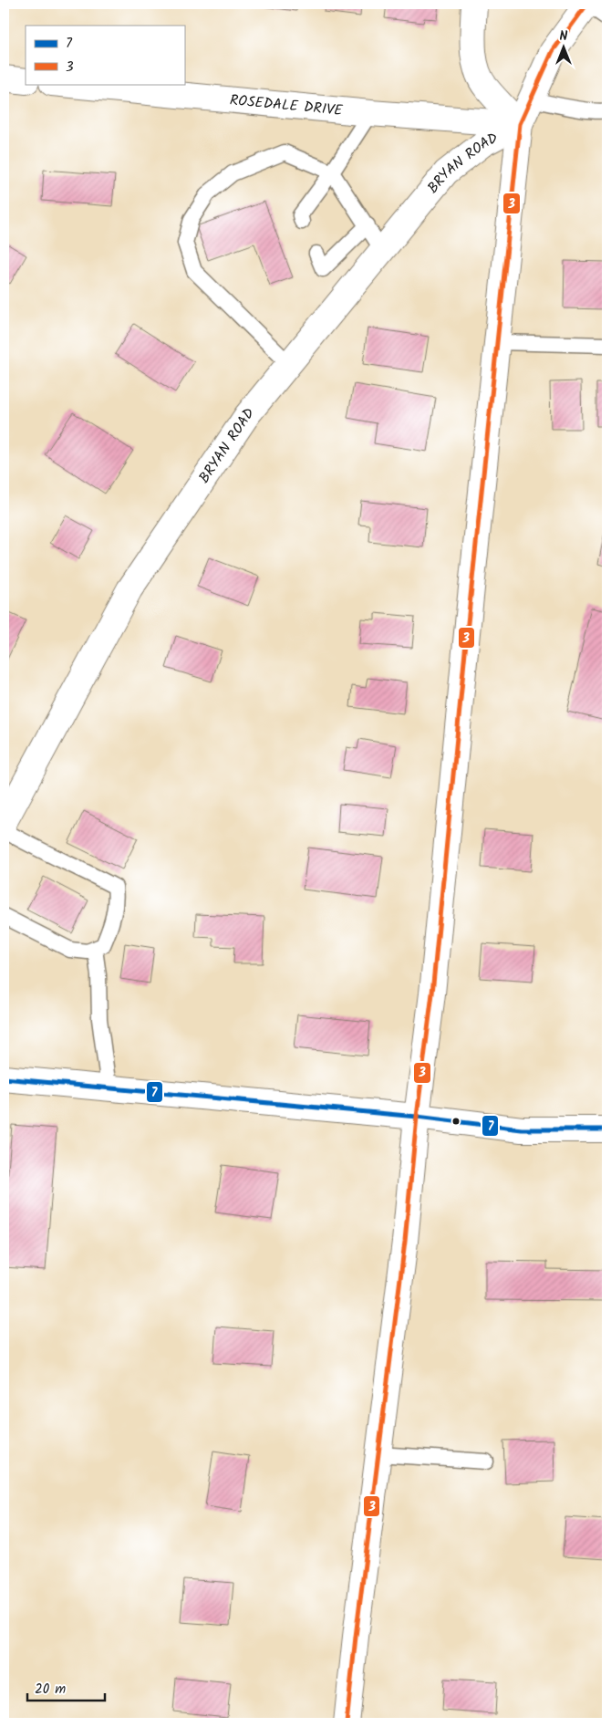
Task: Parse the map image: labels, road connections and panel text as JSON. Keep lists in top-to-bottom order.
{
  "streets": {
    "street": ["ROSEDALE DRIVE", "BRYAN ROAD"]
  },
  "crossings": [
    ["ROSEDALE DRIVE", "BRYAN ROAD"]
  ],
  "lines": ["transit line 3", "transit line 7"],
  "legend": ["7", "3"],
  "scale_bar": "20 m",
  "north": "top"
}
